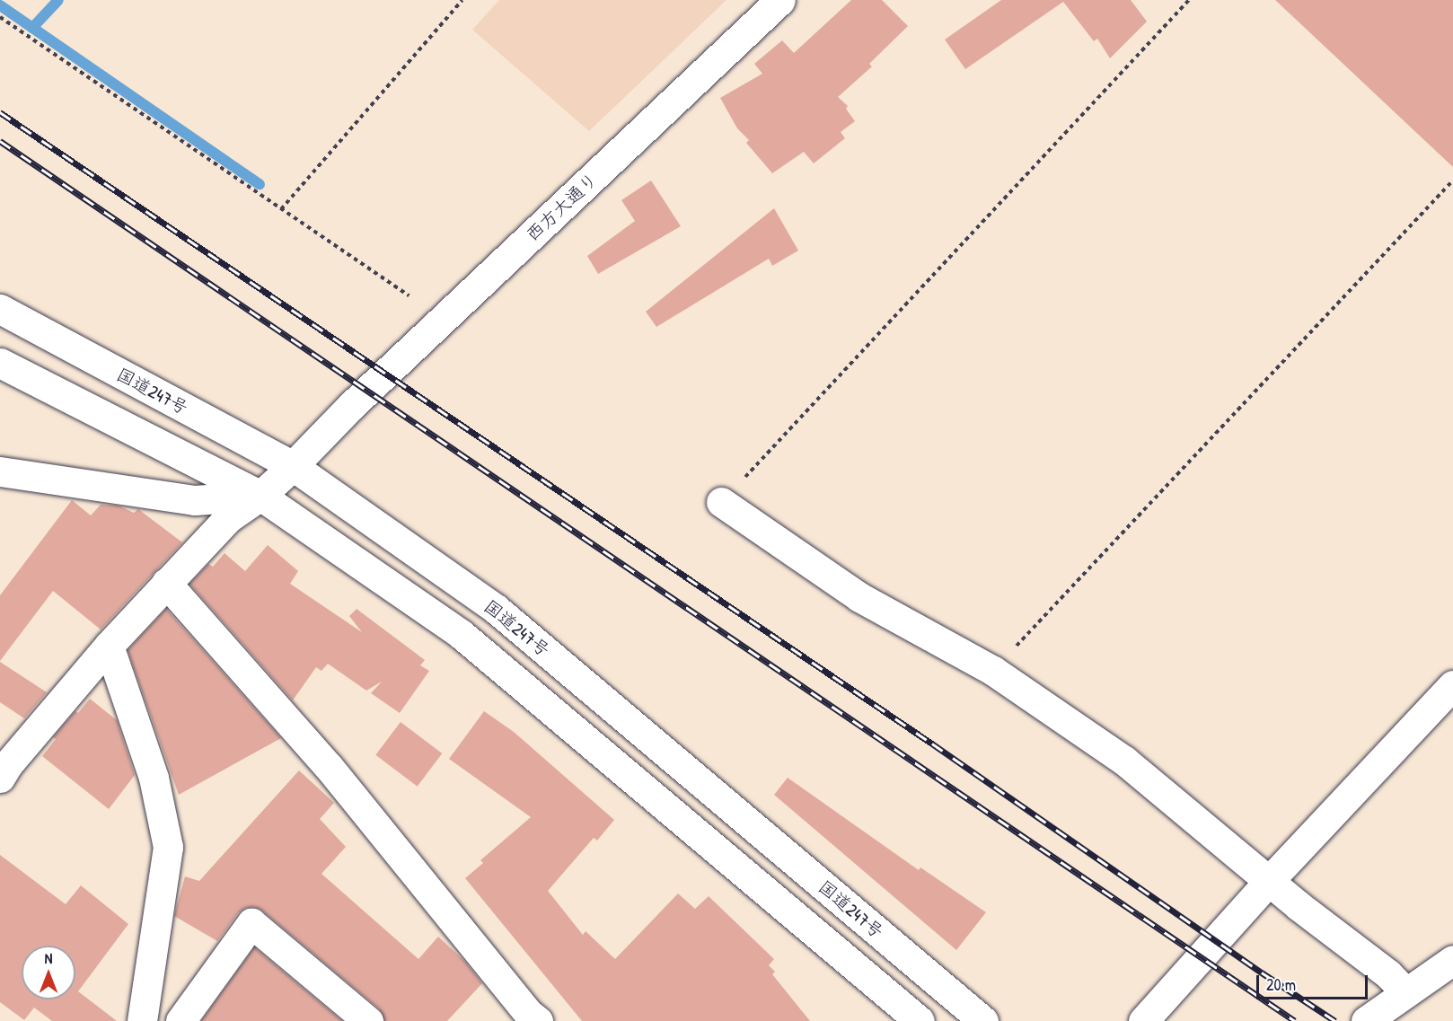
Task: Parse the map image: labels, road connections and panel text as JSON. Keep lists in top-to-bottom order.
{
  "streets": {
    "main road": ["西方大通り", "国道247号"]
  },
  "crossings": [
    ["西方大通り", "国道247号"]
  ],
  "scale_bar": "20 m",
  "north": "top"
}
